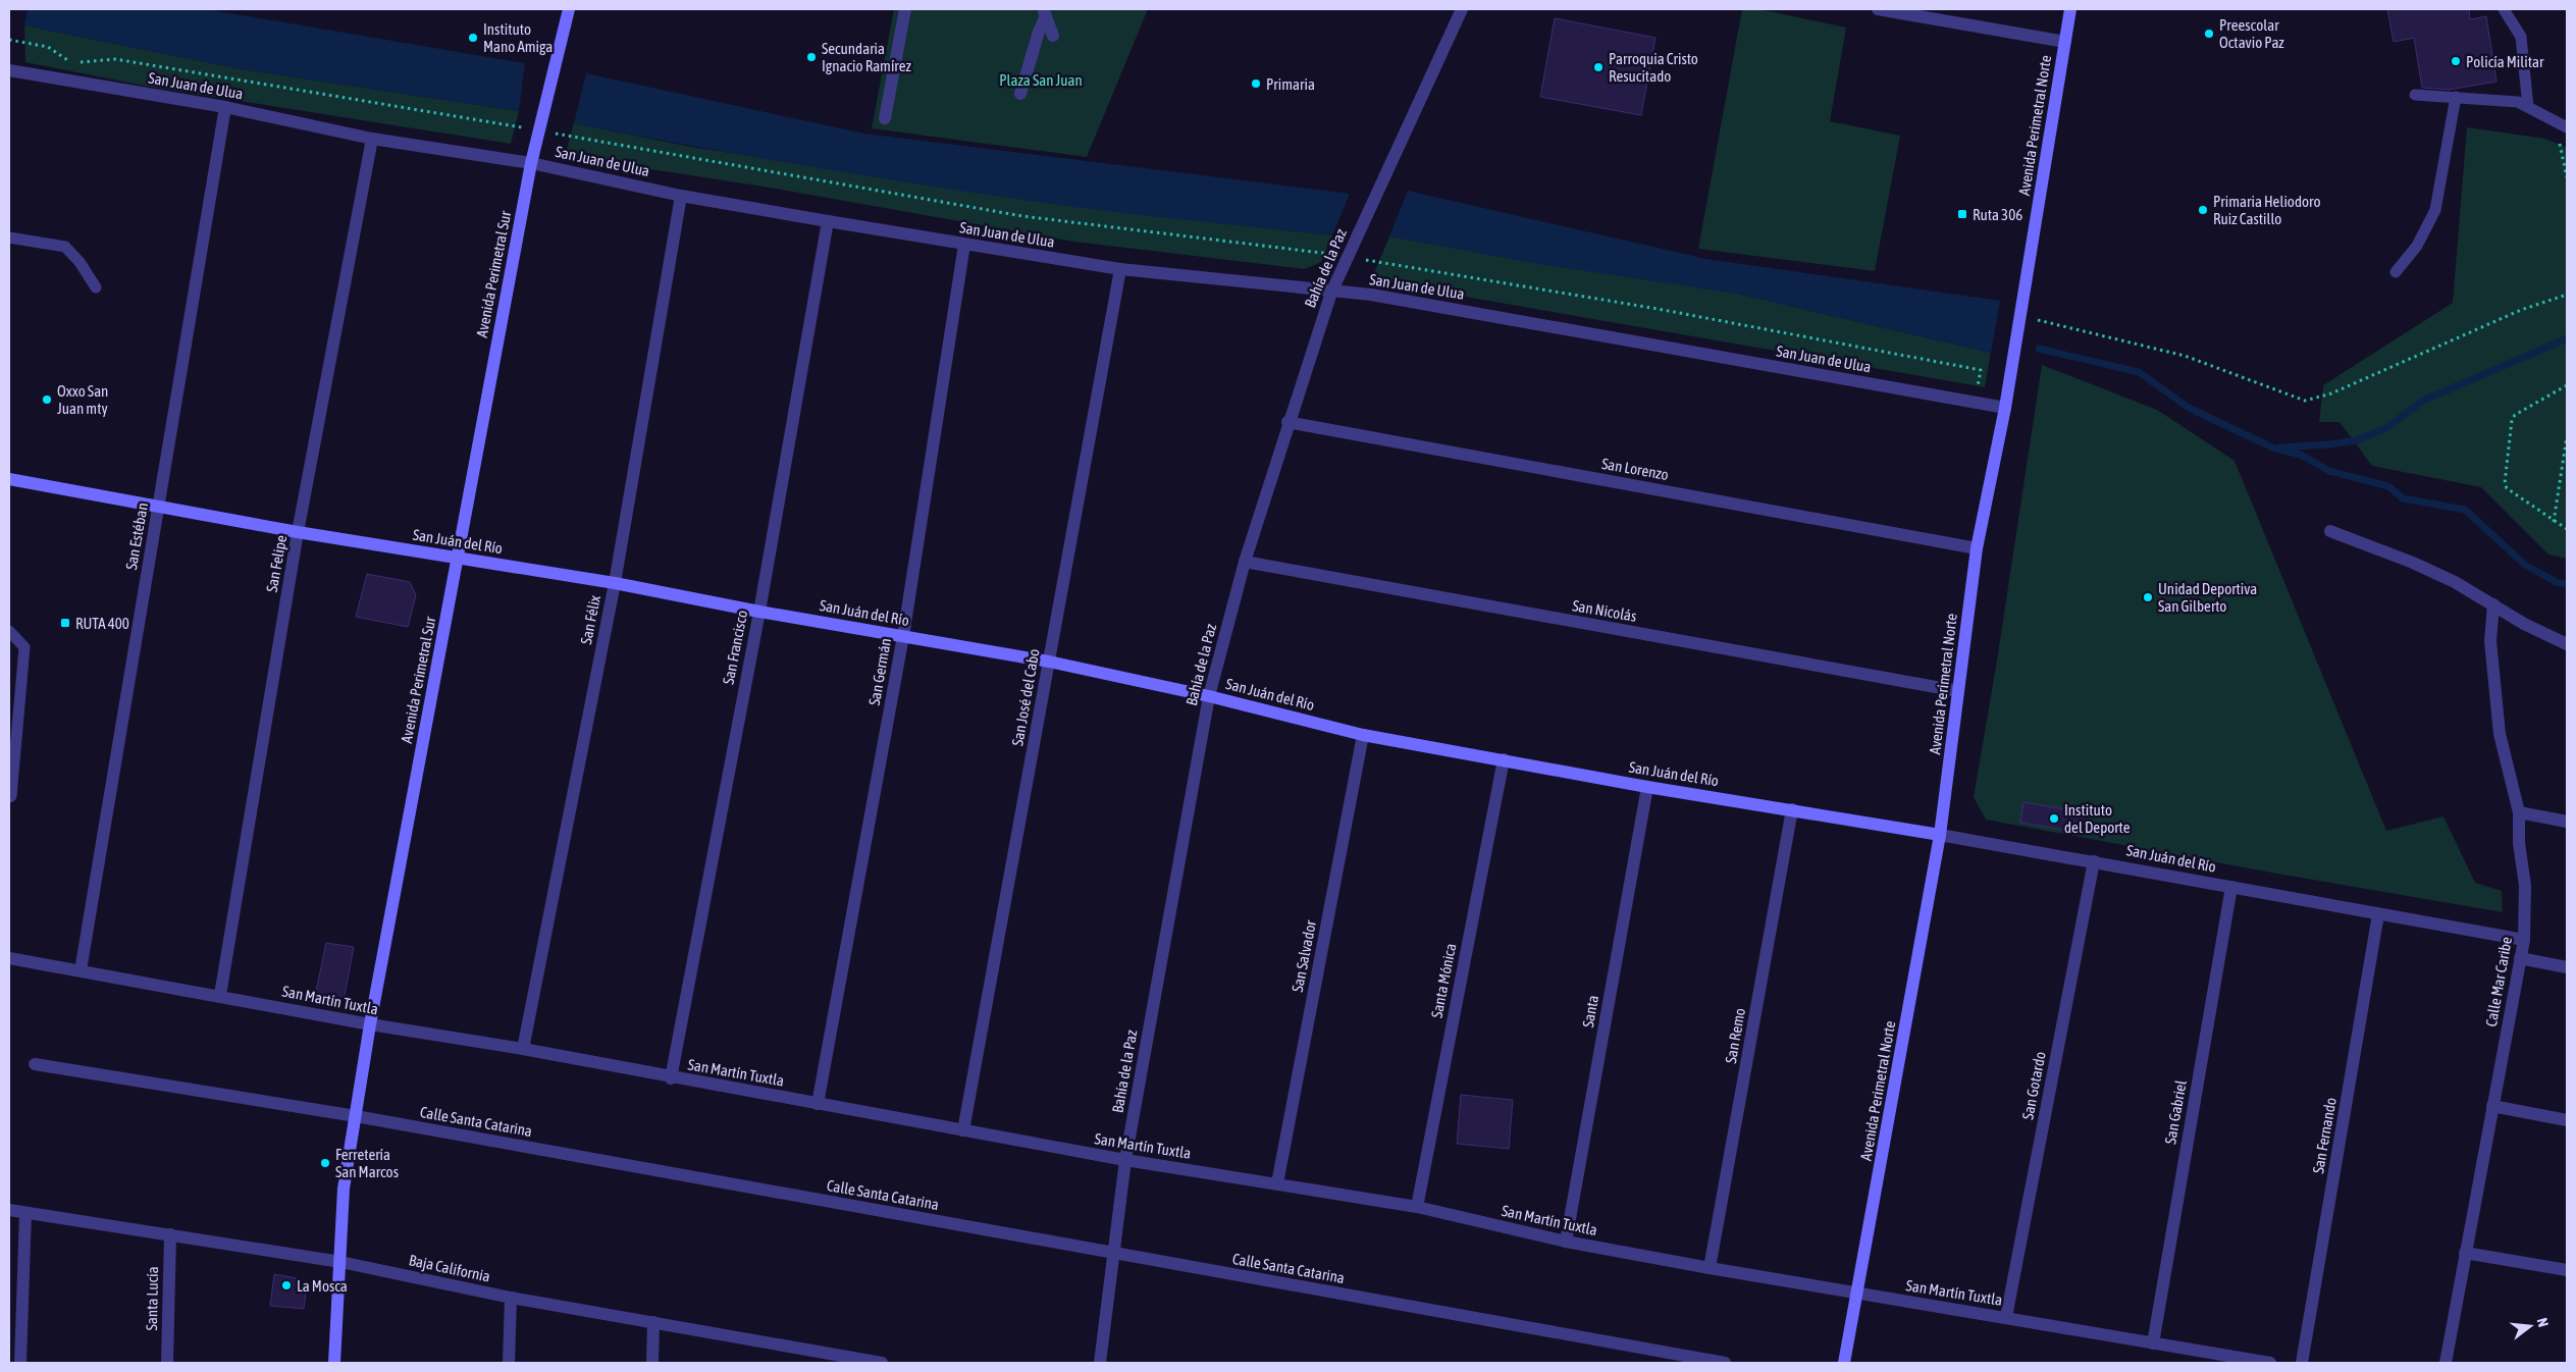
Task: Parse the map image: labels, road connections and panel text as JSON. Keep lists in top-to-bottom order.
{
  "streets": {
    "street": [
      "San Juan de Ulua",
      "Avenida Perimetral Norte",
      "Bahía de la Paz",
      "Avenida Perimetral Sur",
      "San Lorenzo",
      "San Estéban",
      "San Juán del Río",
      "San Felipe",
      "San Nicolás",
      "San Félix",
      "San Francisco",
      "San Germán",
      "San José del Cabo",
      "San Salvador",
      "Santa Mónica",
      "Calle Mar Caribe",
      "San Martín Tuxtla",
      "Santa",
      "San Remo",
      "San Gotardo",
      "San Gabriel",
      "Calle Santa Catarina",
      "San Fernando",
      "Baja California",
      "Santa Lucía"
    ]
  },
  "crossings": [
    ["San Juan de Ulua", "Avenida Perimetral Norte"],
    ["San Juan de Ulua", "Bahía de la Paz"],
    ["San Juan de Ulua", "Avenida Perimetral Sur"],
    ["San Juan de Ulua", "San Estéban"],
    ["San Juan de Ulua", "San Felipe"],
    ["San Juan de Ulua", "San Félix"],
    ["San Juan de Ulua", "San Francisco"],
    ["San Juan de Ulua", "San Germán"],
    ["San Juan de Ulua", "San José del Cabo"],
    ["Avenida Perimetral Norte", "San Lorenzo"],
    ["Avenida Perimetral Norte", "San Juán del Río"],
    ["Avenida Perimetral Norte", "San Nicolás"],
    ["Avenida Perimetral Norte", "San Martín Tuxtla"],
    ["Bahía de la Paz", "San Lorenzo"],
    ["Bahía de la Paz", "San Juán del Río"],
    ["Bahía de la Paz", "San Nicolás"],
    ["Bahía de la Paz", "San Martín Tuxtla"],
    ["Bahía de la Paz", "Calle Santa Catarina"],
    ["Avenida Perimetral Sur", "San Juán del Río"],
    ["Avenida Perimetral Sur", "San Martín Tuxtla"],
    ["Avenida Perimetral Sur", "Calle Santa Catarina"],
    ["Avenida Perimetral Sur", "Baja California"],
    ["San Estéban", "San Juán del Río"],
    ["San Estéban", "San Martín Tuxtla"],
    ["San Juán del Río", "San Felipe"],
    ["San Juán del Río", "San Félix"],
    ["San Juán del Río", "San Francisco"],
    ["San Juán del Río", "San Germán"],
    ["San Juán del Río", "San José del Cabo"],
    ["San Juán del Río", "San Salvador"],
    ["San Juán del Río", "Santa Mónica"],
    ["San Juán del Río", "Calle Mar Caribe"],
    ["San Juán del Río", "Santa"],
    ["San Juán del Río", "San Remo"],
    ["San Juán del Río", "San Gotardo"],
    ["San Juán del Río", "San Gabriel"],
    ["San Juán del Río", "San Fernando"],
    ["San Felipe", "San Martín Tuxtla"],
    ["San Félix", "San Martín Tuxtla"],
    ["San Francisco", "San Martín Tuxtla"],
    ["San Germán", "San Martín Tuxtla"],
    ["San José del Cabo", "San Martín Tuxtla"],
    ["San Salvador", "San Martín Tuxtla"],
    ["Santa Mónica", "San Martín Tuxtla"],
    ["San Martín Tuxtla", "Santa"],
    ["San Martín Tuxtla", "San Remo"],
    ["San Martín Tuxtla", "San Gotardo"],
    ["San Martín Tuxtla", "San Gabriel"],
    ["Baja California", "Santa Lucía"]
  ],
  "parks": ["Plaza San Juan"],
  "places": {
    "other": [
      "Preescolar Octavio Paz",
      "Instituto Mano Amiga",
      "Secundaria Ignacio Ramírez",
      "Policía Militar",
      "Parroquia Cristo Resucitado",
      "Primaria",
      "Primaria Heliodoro Ruiz Castillo",
      "Oxxo San Juan mty",
      "Unidad Deportiva San Gilberto",
      "Instituto del Deporte",
      "Ferretería San Marcos",
      "La Mosca"
    ],
    "transit": ["Ruta 306", "RUTA 400"]
  },
  "north": "right"
}
